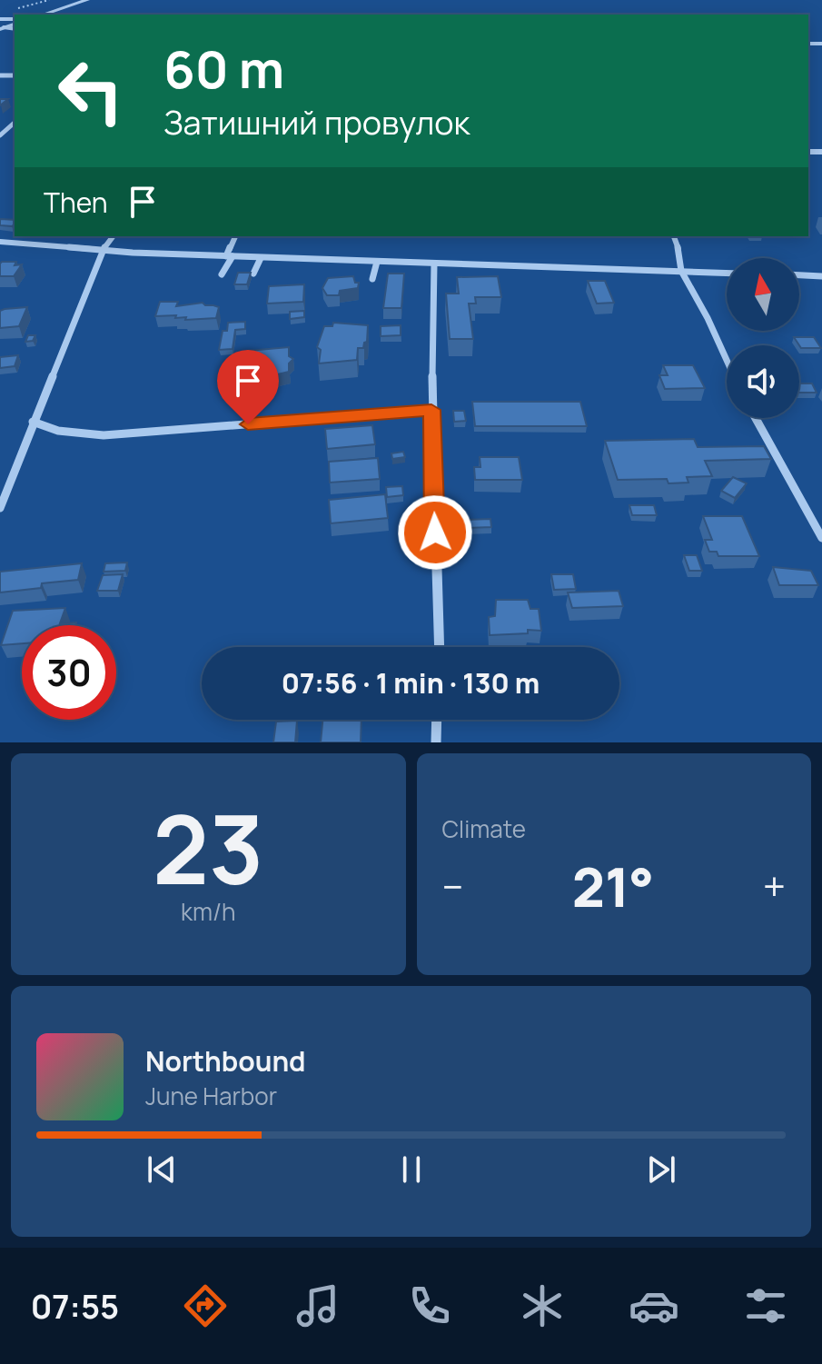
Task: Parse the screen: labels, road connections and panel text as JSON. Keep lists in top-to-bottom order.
{
  "north": "top",
  "page": {
    "turn": ["60 m", "Затишний провулок"],
    "then": "Then",
    "limit": "30",
    "trip": "07:56 · 1 min · 130 m",
    "tile": [
      ["23", "km/h"],
      "Climate"
    ],
    "heat": ["−", "21°", "+"],
    "song": ["Northbound", "June Harbor"],
    "tabs": "07:55"
  }
}
